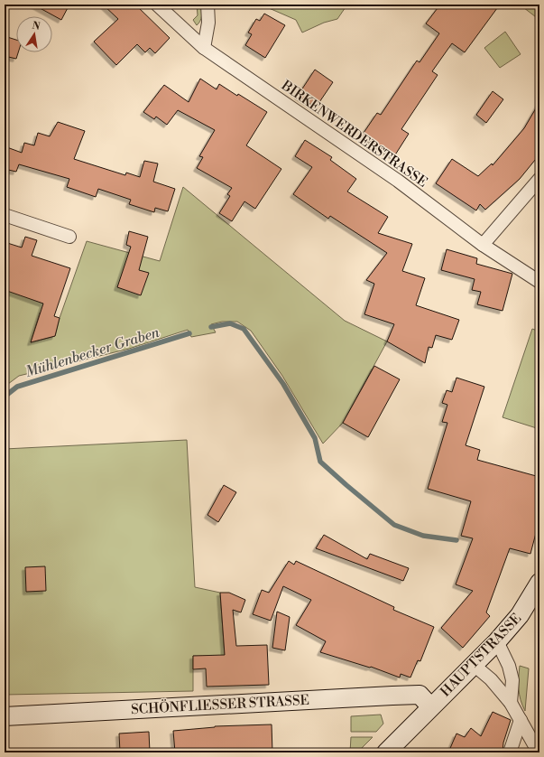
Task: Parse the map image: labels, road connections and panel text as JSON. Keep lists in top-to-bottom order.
{
  "streets": {
    "main road": ["HAUPTSTRASSE", "SCHÖNFLIESSER STRASSE"],
    "street": ["BIRKENWERDERSTRASSE"]
  },
  "crossings": [
    ["HAUPTSTRASSE", "SCHÖNFLIESSER STRASSE"]
  ],
  "water": ["Mühlenbecker Graben"],
  "north": "top"
}
